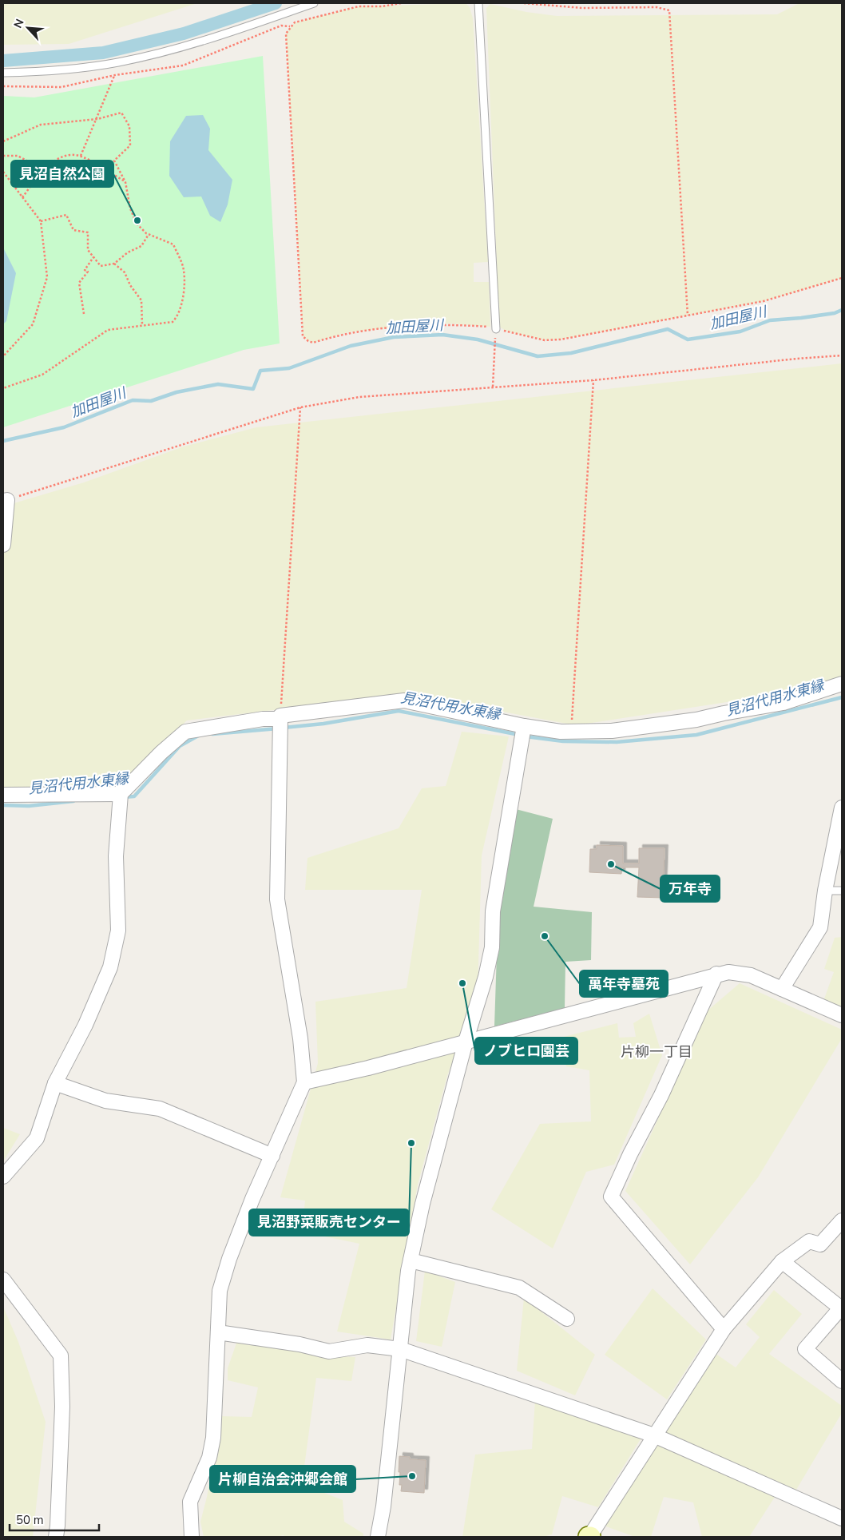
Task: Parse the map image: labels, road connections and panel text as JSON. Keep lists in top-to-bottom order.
{
  "districts": ["片柳一丁目"],
  "water": ["加田屋川", "見沼代用水東縁"],
  "places": [
    "見沼自然公園",
    "万年寺",
    "萬年寺墓苑",
    "ノブヒロ園芸",
    "見沼野菜販売センター",
    "片柳自治会沖郷会館"
  ],
  "scale_bar": "50 m",
  "north": "top left"
}
